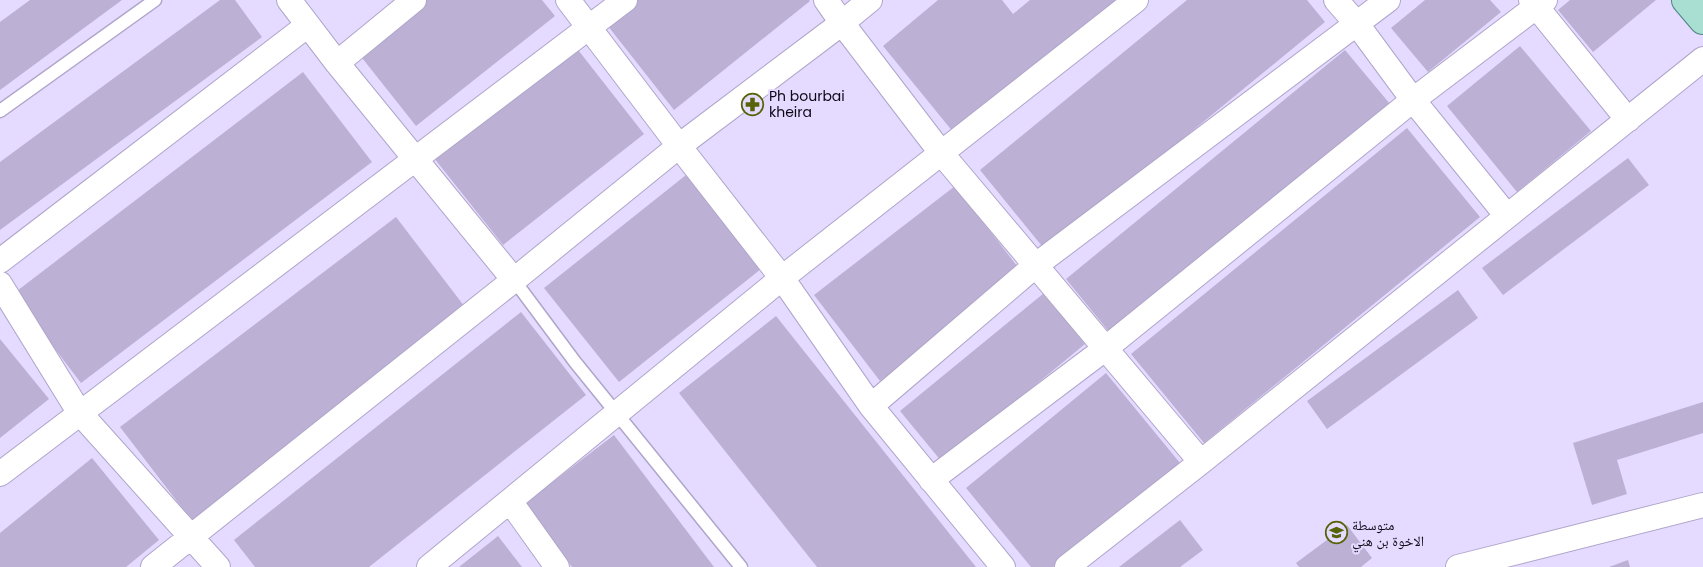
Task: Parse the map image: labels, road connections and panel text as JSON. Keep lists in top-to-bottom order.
{
  "places": {
    "pharmacy": ["Ph bourbai kheira"],
    "school or university": ["متوسطة الاخوة بن هني"]
  }
}
